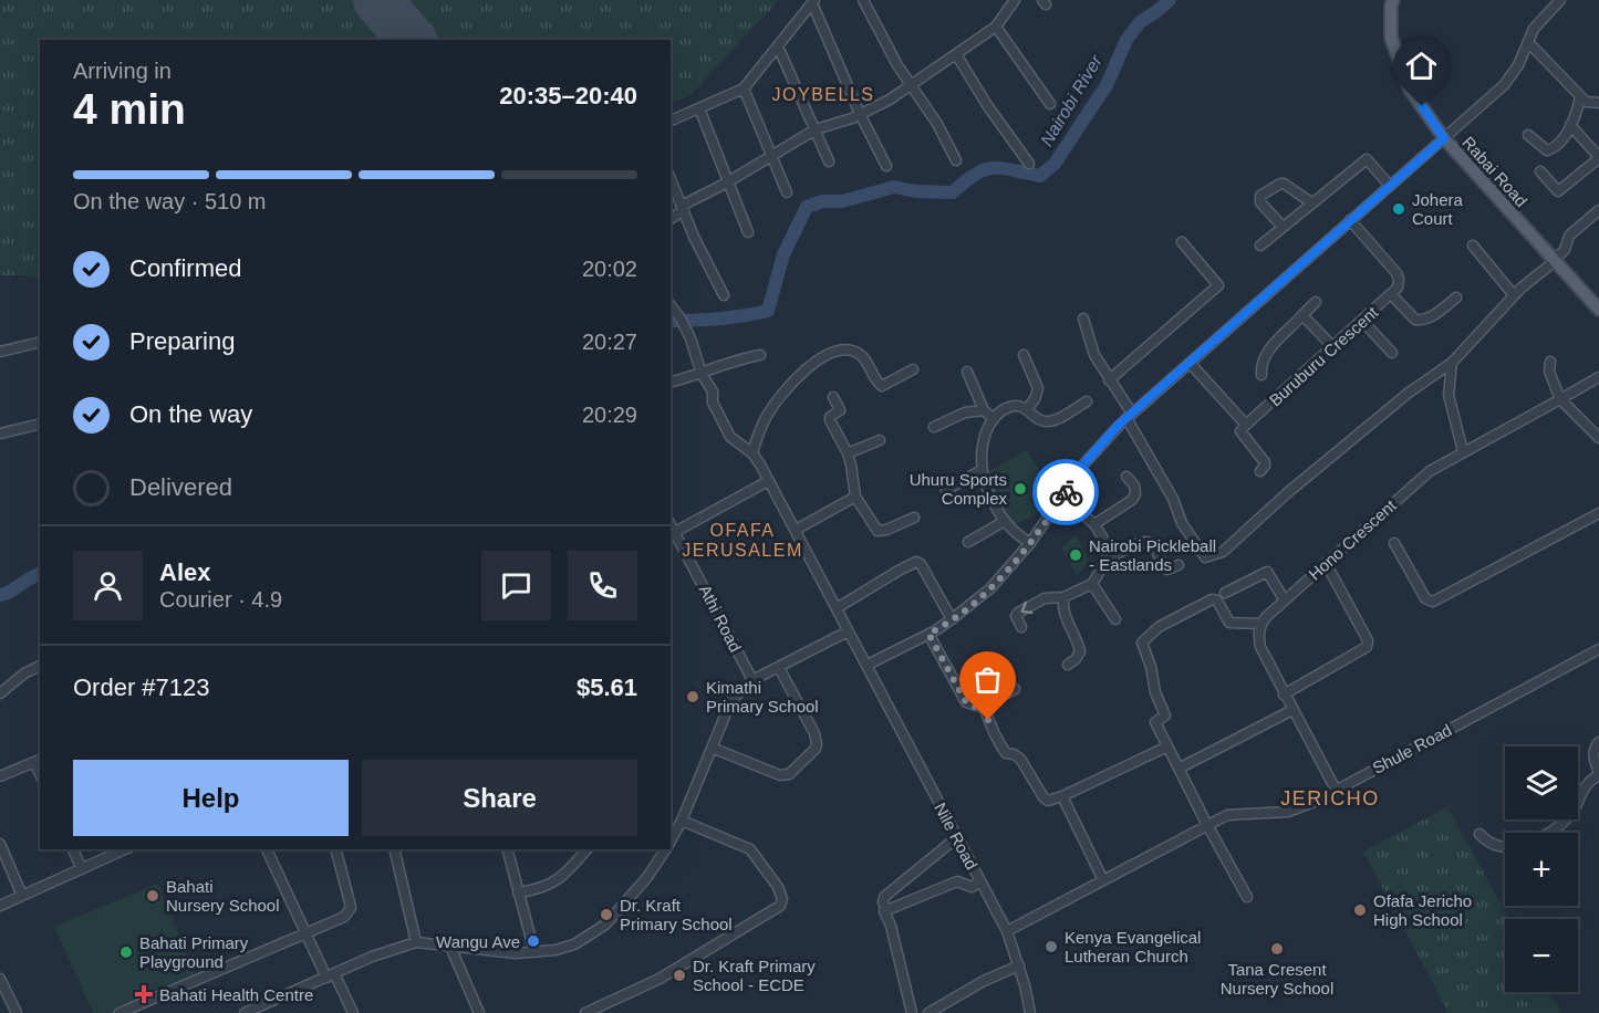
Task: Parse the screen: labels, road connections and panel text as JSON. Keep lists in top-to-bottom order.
{
  "streets": {
    "main road": ["Rabai Road"],
    "street": [
      "Buruburu Crescent",
      "Hono Crescent",
      "Athi Road",
      "Shule Road",
      "Nile Road"
    ]
  },
  "crossings": [
    ["Shule Road", "Nile Road"]
  ],
  "districts": ["JOYBELLS", "OFAFA JERUSALEM", "JERICHO"],
  "water": ["Nairobi River"],
  "places": {
    "other": [
      "Johera Court",
      "Uhuru Sports Complex",
      "Nairobi Pickleball - Eastlands",
      "Kimathi Primary School",
      "Bahati Nursery School",
      "Ofafa Jericho High School",
      "Dr. Kraft Primary School",
      "Wangu Ave",
      "Kenya Evangelical Lutheran Church",
      "Tana Cresent Nursery School",
      "Bahati Primary Playground",
      "Dr. Kraft Primary School - ECDE"
    ],
    "health": ["Bahati Health Centre"]
  },
  "page": {
    "heading": ["4 min", "Arriving in", "20:35–20:40"],
    "panel": [
      "Alex",
      "Courier · 4.9",
      "Order #7123",
      "$5.61"
    ],
    "bar": "On the way · 510 m",
    "list": [
      ["Confirmed", "20:02"],
      ["Preparing", "20:27"],
      ["On the way", "20:29"],
      "Delivered"
    ],
    "map_buttons": ["+", "−"],
    "buttons": ["Help", "Share"]
  }
}
